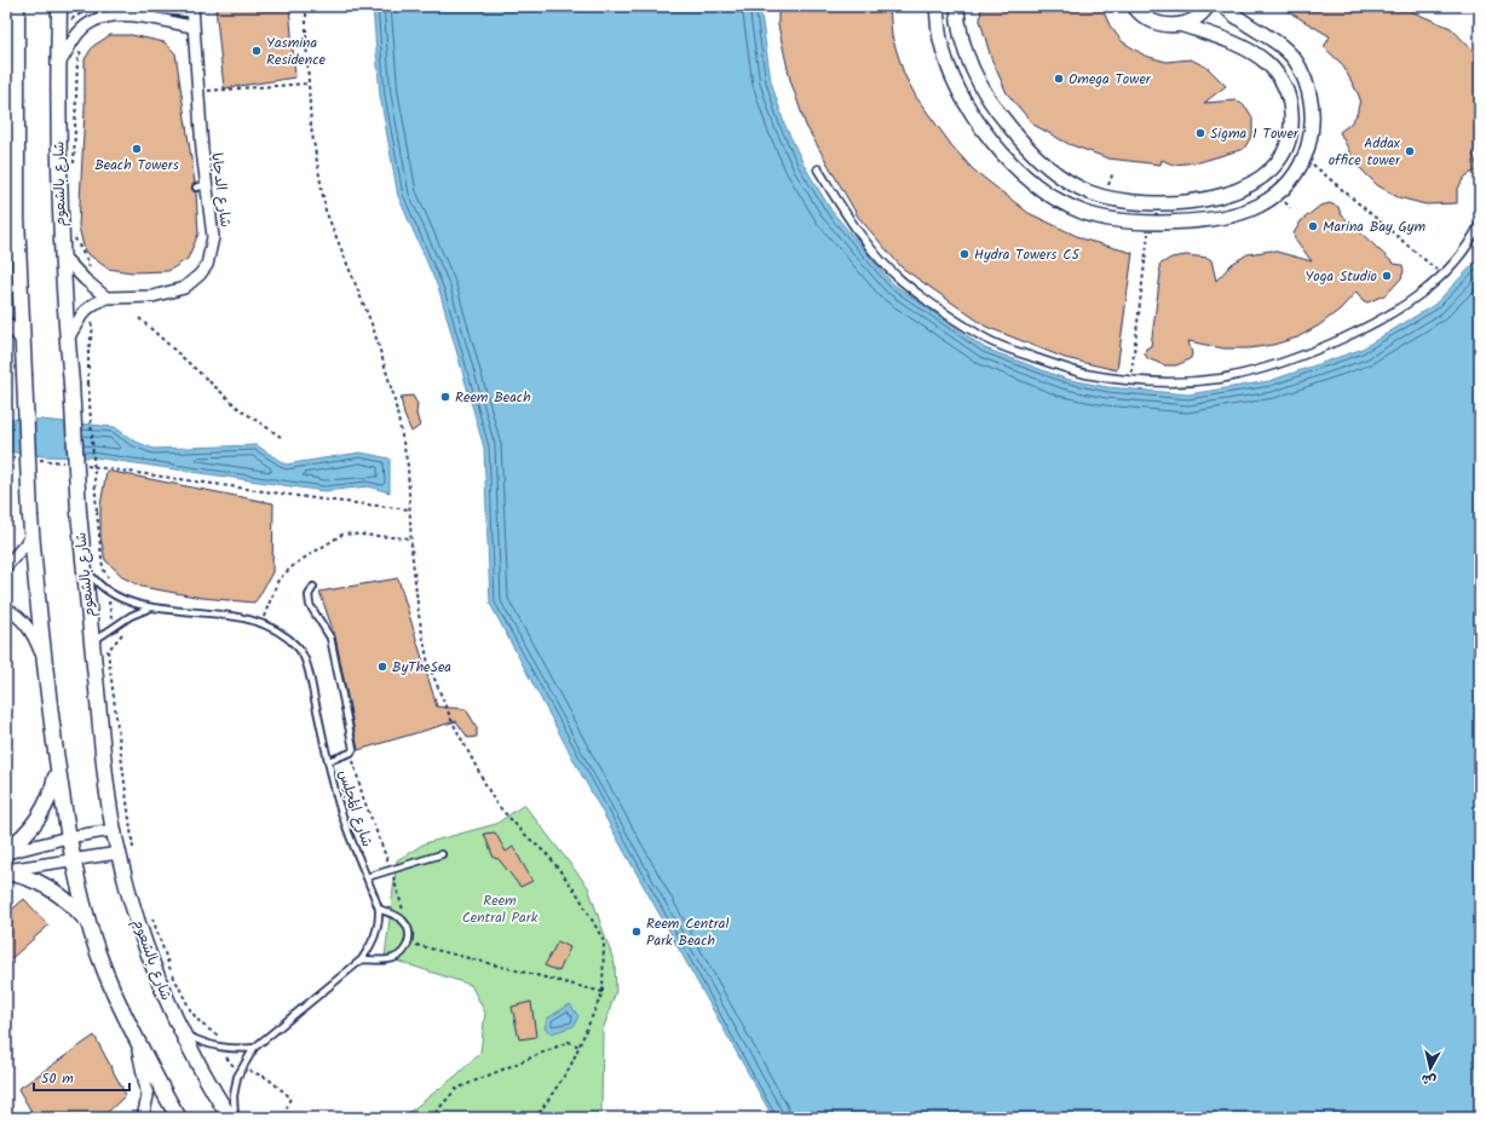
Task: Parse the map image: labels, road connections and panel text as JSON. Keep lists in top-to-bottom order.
{
  "streets": {
    "main road": ["شارع بالشعوم"],
    "street": ["شارع الدجايا"],
    "lane": ["شارع المَجلِس"]
  },
  "crossings": [
    ["شارع بالشعوم", "شارع المَجلِس"]
  ],
  "parks": ["Reem Central Park"],
  "places": [
    "Yasmina Residence",
    "Omega Tower",
    "Sigma 1 Tower",
    "Beach Towers",
    "Addax office tower",
    "Marina Bay Gym",
    "Hydra Towers C5",
    "Yoga Studio",
    "Reem Beach",
    "ByTheSea",
    "Reem Central Park Beach"
  ],
  "scale_bar": "50 m",
  "north": "bottom"
}
